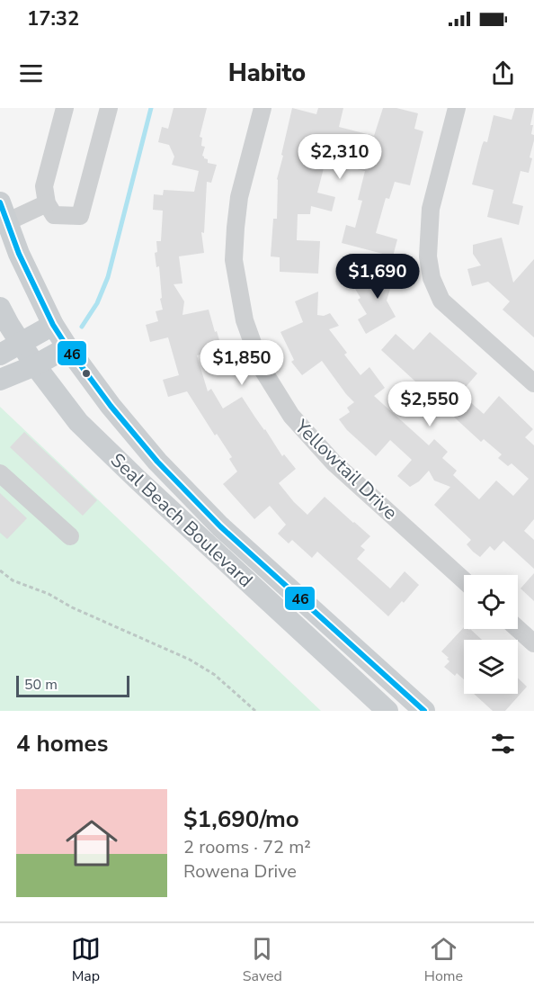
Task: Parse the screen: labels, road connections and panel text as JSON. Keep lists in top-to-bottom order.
{
  "streets": {
    "main road": ["Seal Beach Boulevard"],
    "street": ["Yellowtail Drive"]
  },
  "lines": ["transit line 46"],
  "scale_bar": "50 m",
  "page": {
    "status": "17:32",
    "header": "Habito",
    "price": [
      "$2,310",
      "$1,690",
      "$1,850",
      "$2,550"
    ],
    "scale": "50 m",
    "heading": "4 homes",
    "list": [
      {
        "name": "$1,690/mo",
        "note": "2 rooms · 72 m² · Rowena Drive"
      }
    ],
    "tabs": ["Map", "Saved", "Home"]
  }
}
